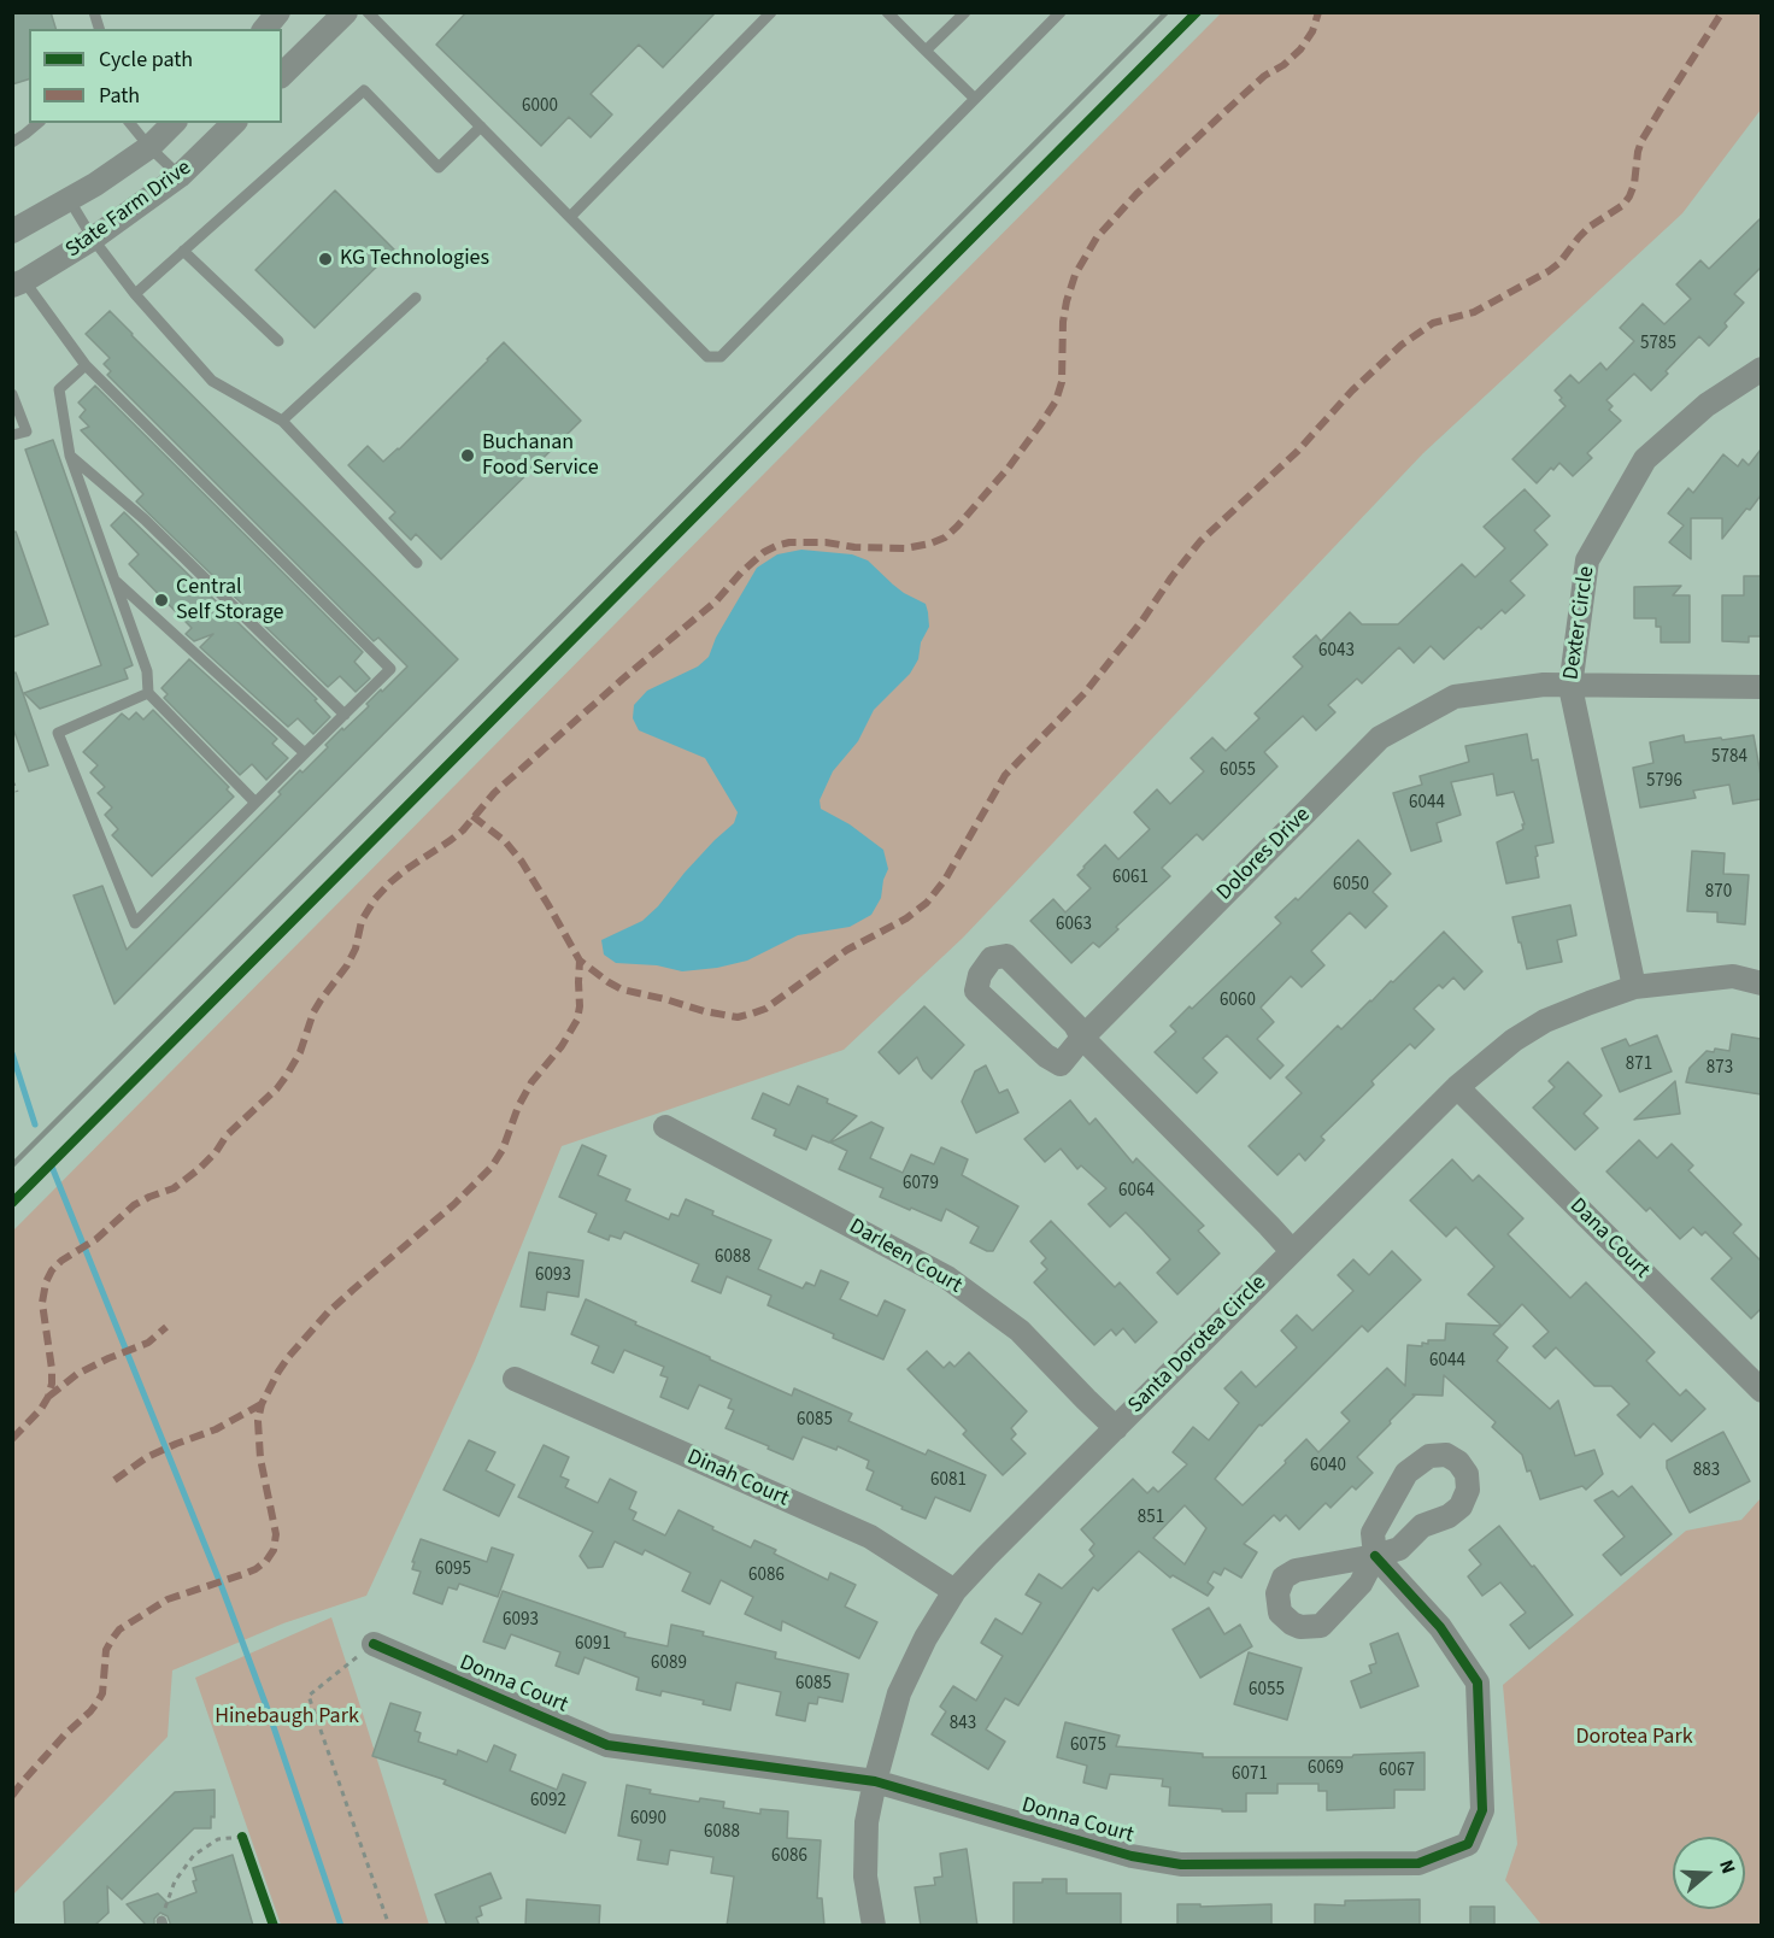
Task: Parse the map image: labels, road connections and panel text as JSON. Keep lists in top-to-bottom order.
{
  "streets": {
    "street": [
      "State Farm Drive",
      "Dexter Circle",
      "Dolores Drive",
      "Dana Court",
      "Darleen Court",
      "Santa Dorotea Circle",
      "Dinah Court",
      "Donna Court"
    ]
  },
  "crossings": [
    ["Dexter Circle", "Dolores Drive"],
    ["Dexter Circle", "Santa Dorotea Circle"],
    ["Dana Court", "Santa Dorotea Circle"],
    ["Darleen Court", "Santa Dorotea Circle"],
    ["Santa Dorotea Circle", "Dinah Court"],
    ["Santa Dorotea Circle", "Donna Court"]
  ],
  "parks": ["Hinebaugh Park", "Dorotea Park"],
  "places": ["KG Technologies", "Buchanan Food Service", "Central Self Storage"],
  "house_numbers": [
    "6000",
    "5785",
    "6043",
    "5784",
    "6055",
    "5796",
    "6044",
    "6061",
    "6050",
    "870",
    "6063",
    "6060",
    "871",
    "873",
    "6079",
    "6064",
    "6088",
    "6093",
    "6044",
    "6085",
    "6040",
    "883",
    "6081",
    "851",
    "6095",
    "6086",
    "6093",
    "6091",
    "6089",
    "6085",
    "6055",
    "843",
    "6075",
    "6069",
    "6067",
    "6071",
    "6092",
    "6090",
    "6088",
    "6086"
  ],
  "legend": ["Cycle path", "Path"],
  "north": "right"
}
